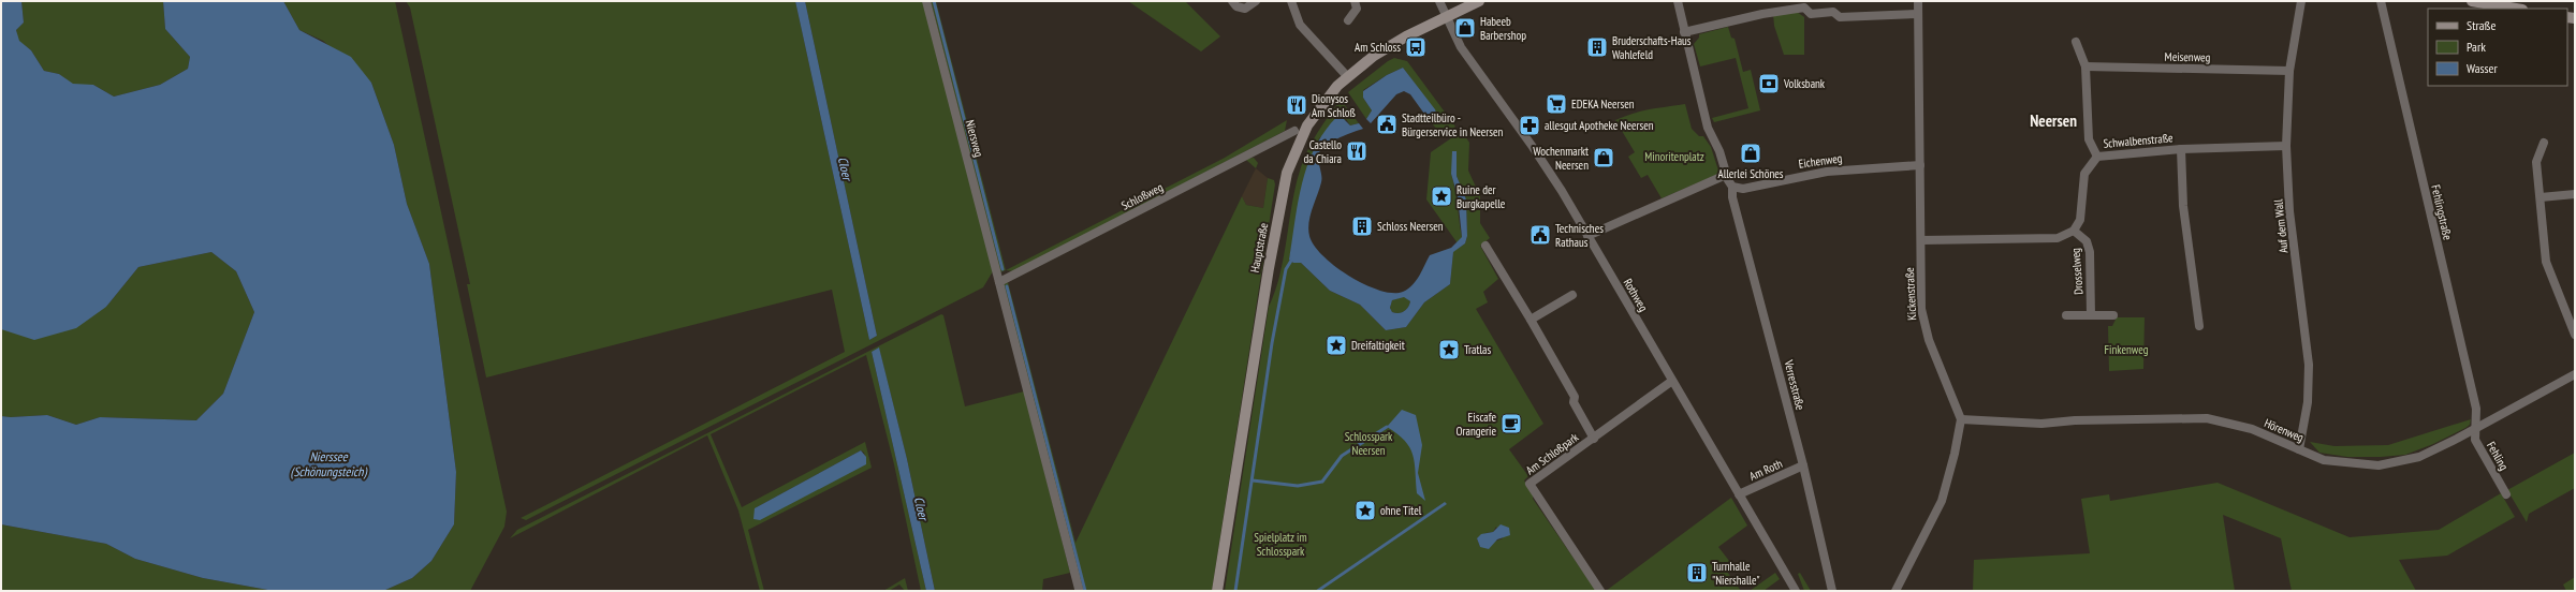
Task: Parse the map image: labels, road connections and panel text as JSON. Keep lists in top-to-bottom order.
{
  "streets": {
    "street": [
      "Meisenweg",
      "Niersweg",
      "Schwalbenstraße",
      "Eichenweg",
      "Schloßweg",
      "Fehlingstraße",
      "Auf dem Wall",
      "Hauptstraße",
      "Drosselweg",
      "Kickenstraße",
      "Rothweg",
      "Verresstraße",
      "Hörenweg",
      "Am Schloßpark",
      "Fehling",
      "Am Roth"
    ]
  },
  "crossings": [
    ["Meisenweg", "Auf dem Wall"],
    ["Niersweg", "Schloßweg"],
    ["Schwalbenstraße", "Auf dem Wall"],
    ["Schwalbenstraße", "Drosselweg"],
    ["Eichenweg", "Kickenstraße"],
    ["Eichenweg", "Rothweg"],
    ["Eichenweg", "Verresstraße"],
    ["Fehlingstraße", "Hörenweg"],
    ["Fehlingstraße", "Fehling"],
    ["Auf dem Wall", "Hörenweg"],
    ["Hauptstraße", "Rothweg"],
    ["Kickenstraße", "Hörenweg"],
    ["Rothweg", "Am Schloßpark"],
    ["Rothweg", "Am Roth"],
    ["Verresstraße", "Am Roth"],
    ["Hörenweg", "Fehling"]
  ],
  "districts": ["Neersen"],
  "water": ["Cloer", "Nierssee (Schönungsteich)"],
  "parks": [
    "Minoritenplatz",
    "Finkenweg",
    "Schlosspark Neersen",
    "Spielplatz im Schlosspark"
  ],
  "places": {
    "shop": ["Habeeb Barbershop", "Allerlei Schönes", "Wochenmarkt Neersen"],
    "bus stop": ["Am Schloss"],
    "building": ["Bruderschafts-Haus Wahlefeld", "Schloss Neersen", "Turnhalle \"Niershalle\""],
    "bank": ["Volksbank"],
    "supermarket": ["EDEKA Neersen"],
    "restaurant": ["Dionysos Am Schloß", "Castello da Chiara"],
    "public building": ["Stadtteilbüro - Bürgerservice in Neersen", "Technisches Rathaus"],
    "pharmacy": ["allesgut Apotheke Neersen"],
    "place": [
      "Ruine der Burgkapelle",
      "Dreifaltigkeit",
      "Tratlas",
      "ohne Titel"
    ],
    "cafe": ["Eiscafe Orangerie"]
  },
  "legend": ["Straße", "Park", "Wasser"]
}
